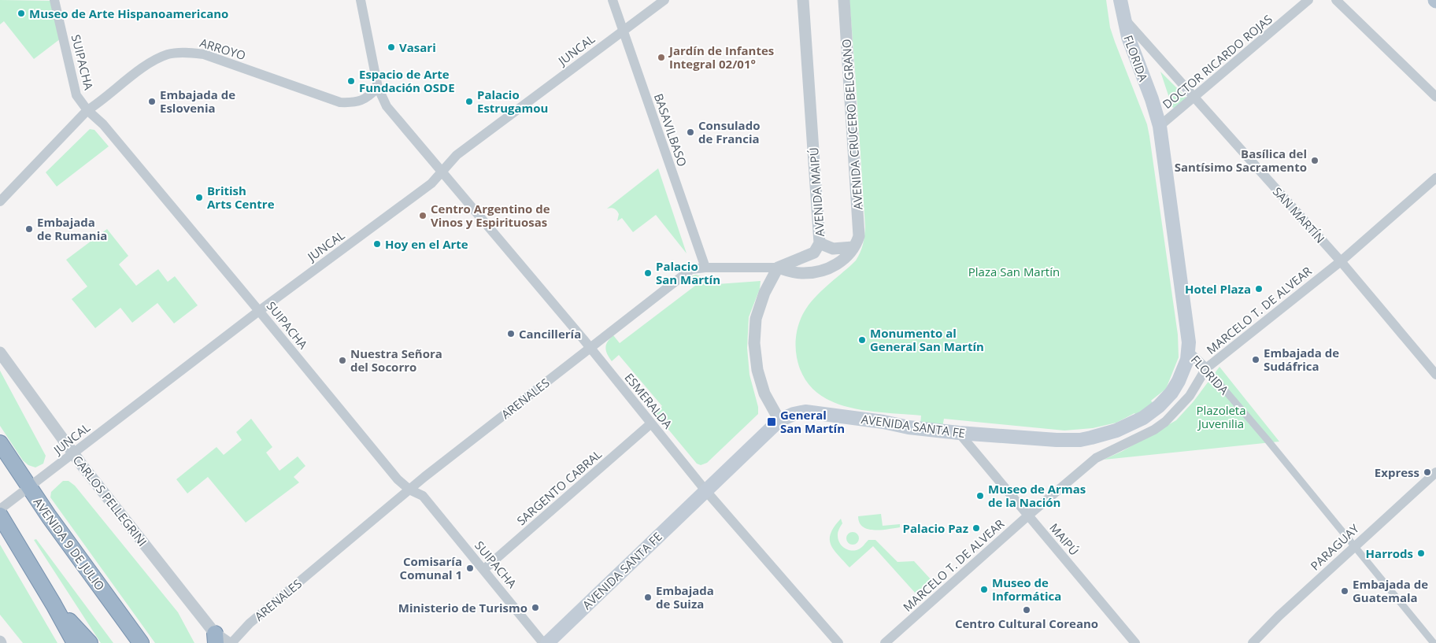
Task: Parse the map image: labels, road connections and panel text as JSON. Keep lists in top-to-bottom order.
{
  "streets": {
    "highway": ["AVENIDA 9 DE JULIO"],
    "main road": ["FLORIDA", "AVENIDA SANTA FE"],
    "street": [
      "ARROYO",
      "JUNCAL",
      "DOCTOR RICARDO ROJAS",
      "SUIPACHA",
      "AVENIDA CRUCERO BELGRANO",
      "BASAVILBASO",
      "AVENIDA MAIPÚ",
      "SAN MARTÍN",
      "MARCELO T. DE ALVEAR",
      "ARENALES",
      "ESMERALDA",
      "SARGENTO CABRAL",
      "CARLOS PELLEGRINI",
      "MAIPÚ",
      "PARAGUAY"
    ]
  },
  "crossings": [
    ["ARROYO", "SUIPACHA"],
    ["JUNCAL", "SUIPACHA"],
    ["JUNCAL", "BASAVILBASO"],
    ["JUNCAL", "ESMERALDA"],
    ["JUNCAL", "CARLOS PELLEGRINI"],
    ["JUNCAL", "AVENIDA 9 DE JULIO"],
    ["FLORIDA", "DOCTOR RICARDO ROJAS"],
    ["FLORIDA", "SAN MARTÍN"],
    ["FLORIDA", "MARCELO T. DE ALVEAR"],
    ["FLORIDA", "AVENIDA SANTA FE"],
    ["FLORIDA", "PARAGUAY"],
    ["DOCTOR RICARDO ROJAS", "SAN MARTÍN"],
    ["SUIPACHA", "ARENALES"],
    ["SUIPACHA", "SARGENTO CABRAL"],
    ["AVENIDA CRUCERO BELGRANO", "ARENALES"],
    ["BASAVILBASO", "ARENALES"],
    ["AVENIDA MAIPÚ", "ARENALES"],
    ["SAN MARTÍN", "MARCELO T. DE ALVEAR"],
    ["MARCELO T. DE ALVEAR", "MAIPÚ"],
    ["ARENALES", "ESMERALDA"],
    ["ESMERALDA", "AVENIDA SANTA FE"],
    ["ESMERALDA", "SARGENTO CABRAL"],
    ["AVENIDA SANTA FE", "MAIPÚ"]
  ],
  "parks": ["Plaza San Martín", "Plazoleta Juvenilia"],
  "places": {
    "other": [
      "Museo de Arte Hispanoamericano",
      "Vasari",
      "Jardín de Infantes Integral 02/01°",
      "Espacio de Arte Fundación OSDE",
      "Embajada de Eslovenia",
      "Palacio Estrugamou",
      "Consulado de Francia",
      "Basílica del Santísimo Sacramento",
      "British Arts Centre",
      "Centro Argentino de Vinos y Espirituosas",
      "Embajada de Rumania",
      "Hoy en el Arte",
      "Palacio San Martín",
      "Hotel Plaza",
      "Cancillería",
      "Monumento al General San Martín",
      "Embajada de Sudáfrica",
      "Nuestra Señora del Socorro",
      "Express",
      "Museo de Armas de la Nación",
      "Palacio Paz",
      "Harrods",
      "Comisaría Comunal 1",
      "Museo de Informática",
      "Embajada de Guatemala",
      "Embajada de Suiza",
      "Ministerio de Turismo",
      "Centro Cultural Coreano"
    ],
    "transit": ["General San Martín"]
  }
}
